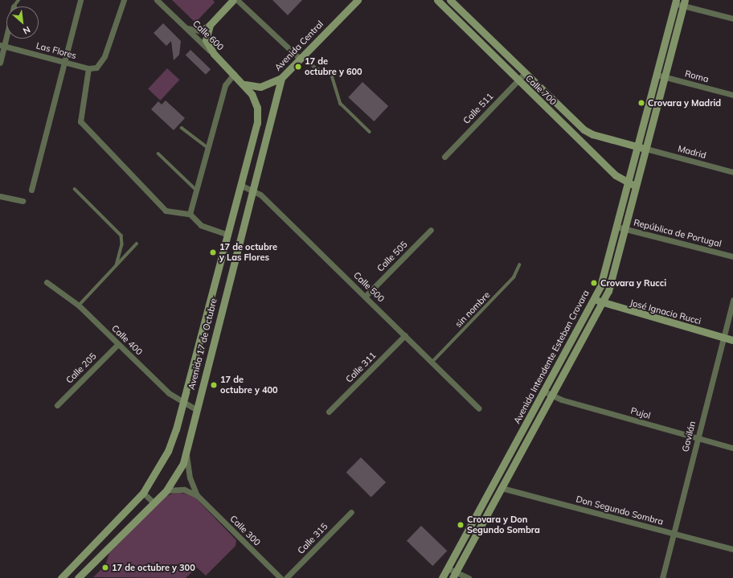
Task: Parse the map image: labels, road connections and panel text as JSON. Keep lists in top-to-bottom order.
{
  "streets": {
    "main road": [
      "Calle 600",
      "Avenida Central",
      "Calle 700",
      "José Ignacio Rucci",
      "Avenida 17 de Octubre",
      "Avenida Intendente Esteban Crovara"
    ],
    "street": [
      "Las Flores",
      "Roma",
      "Calle 511",
      "Madrid",
      "República de Portugal",
      "Calle 505",
      "Calle 500",
      "Calle 400",
      "Calle 311",
      "Calle 205",
      "Pujol",
      "Gavilán",
      "Don Segundo Sombra",
      "Calle 300",
      "Calle 315"
    ],
    "lane": ["sin nombre"]
  },
  "crossings": [
    ["Calle 600", "Avenida Central"],
    ["Calle 600", "Avenida 17 de Octubre"],
    ["Avenida Central", "Avenida 17 de Octubre"],
    ["Roma", "Avenida Intendente Esteban Crovara"],
    ["Calle 700", "Calle 511"],
    ["Calle 700", "Madrid"],
    ["Calle 700", "Avenida Intendente Esteban Crovara"],
    ["Madrid", "Avenida Intendente Esteban Crovara"],
    ["República de Portugal", "Avenida Intendente Esteban Crovara"],
    ["Calle 505", "Calle 500"],
    ["Calle 500", "sin nombre"],
    ["Calle 500", "Avenida 17 de Octubre"],
    ["Calle 500", "Calle 311"],
    ["José Ignacio Rucci", "Avenida Intendente Esteban Crovara"],
    ["José Ignacio Rucci", "Gavilán"],
    ["Calle 400", "Avenida 17 de Octubre"],
    ["Calle 400", "Calle 205"],
    ["Avenida Intendente Esteban Crovara", "Pujol"],
    ["Avenida Intendente Esteban Crovara", "Don Segundo Sombra"],
    ["Pujol", "Gavilán"],
    ["Gavilán", "Don Segundo Sombra"]
  ],
  "places": [
    "17 de octubre y 600",
    "Crovara y Madrid",
    "17 de octubre y Las Flores",
    "Crovara y Rucci",
    "17 de octubre y 400",
    "Crovara y Don Segundo Sombra",
    "17 de octubre y 300"
  ],
  "north": "bottom right"
}
